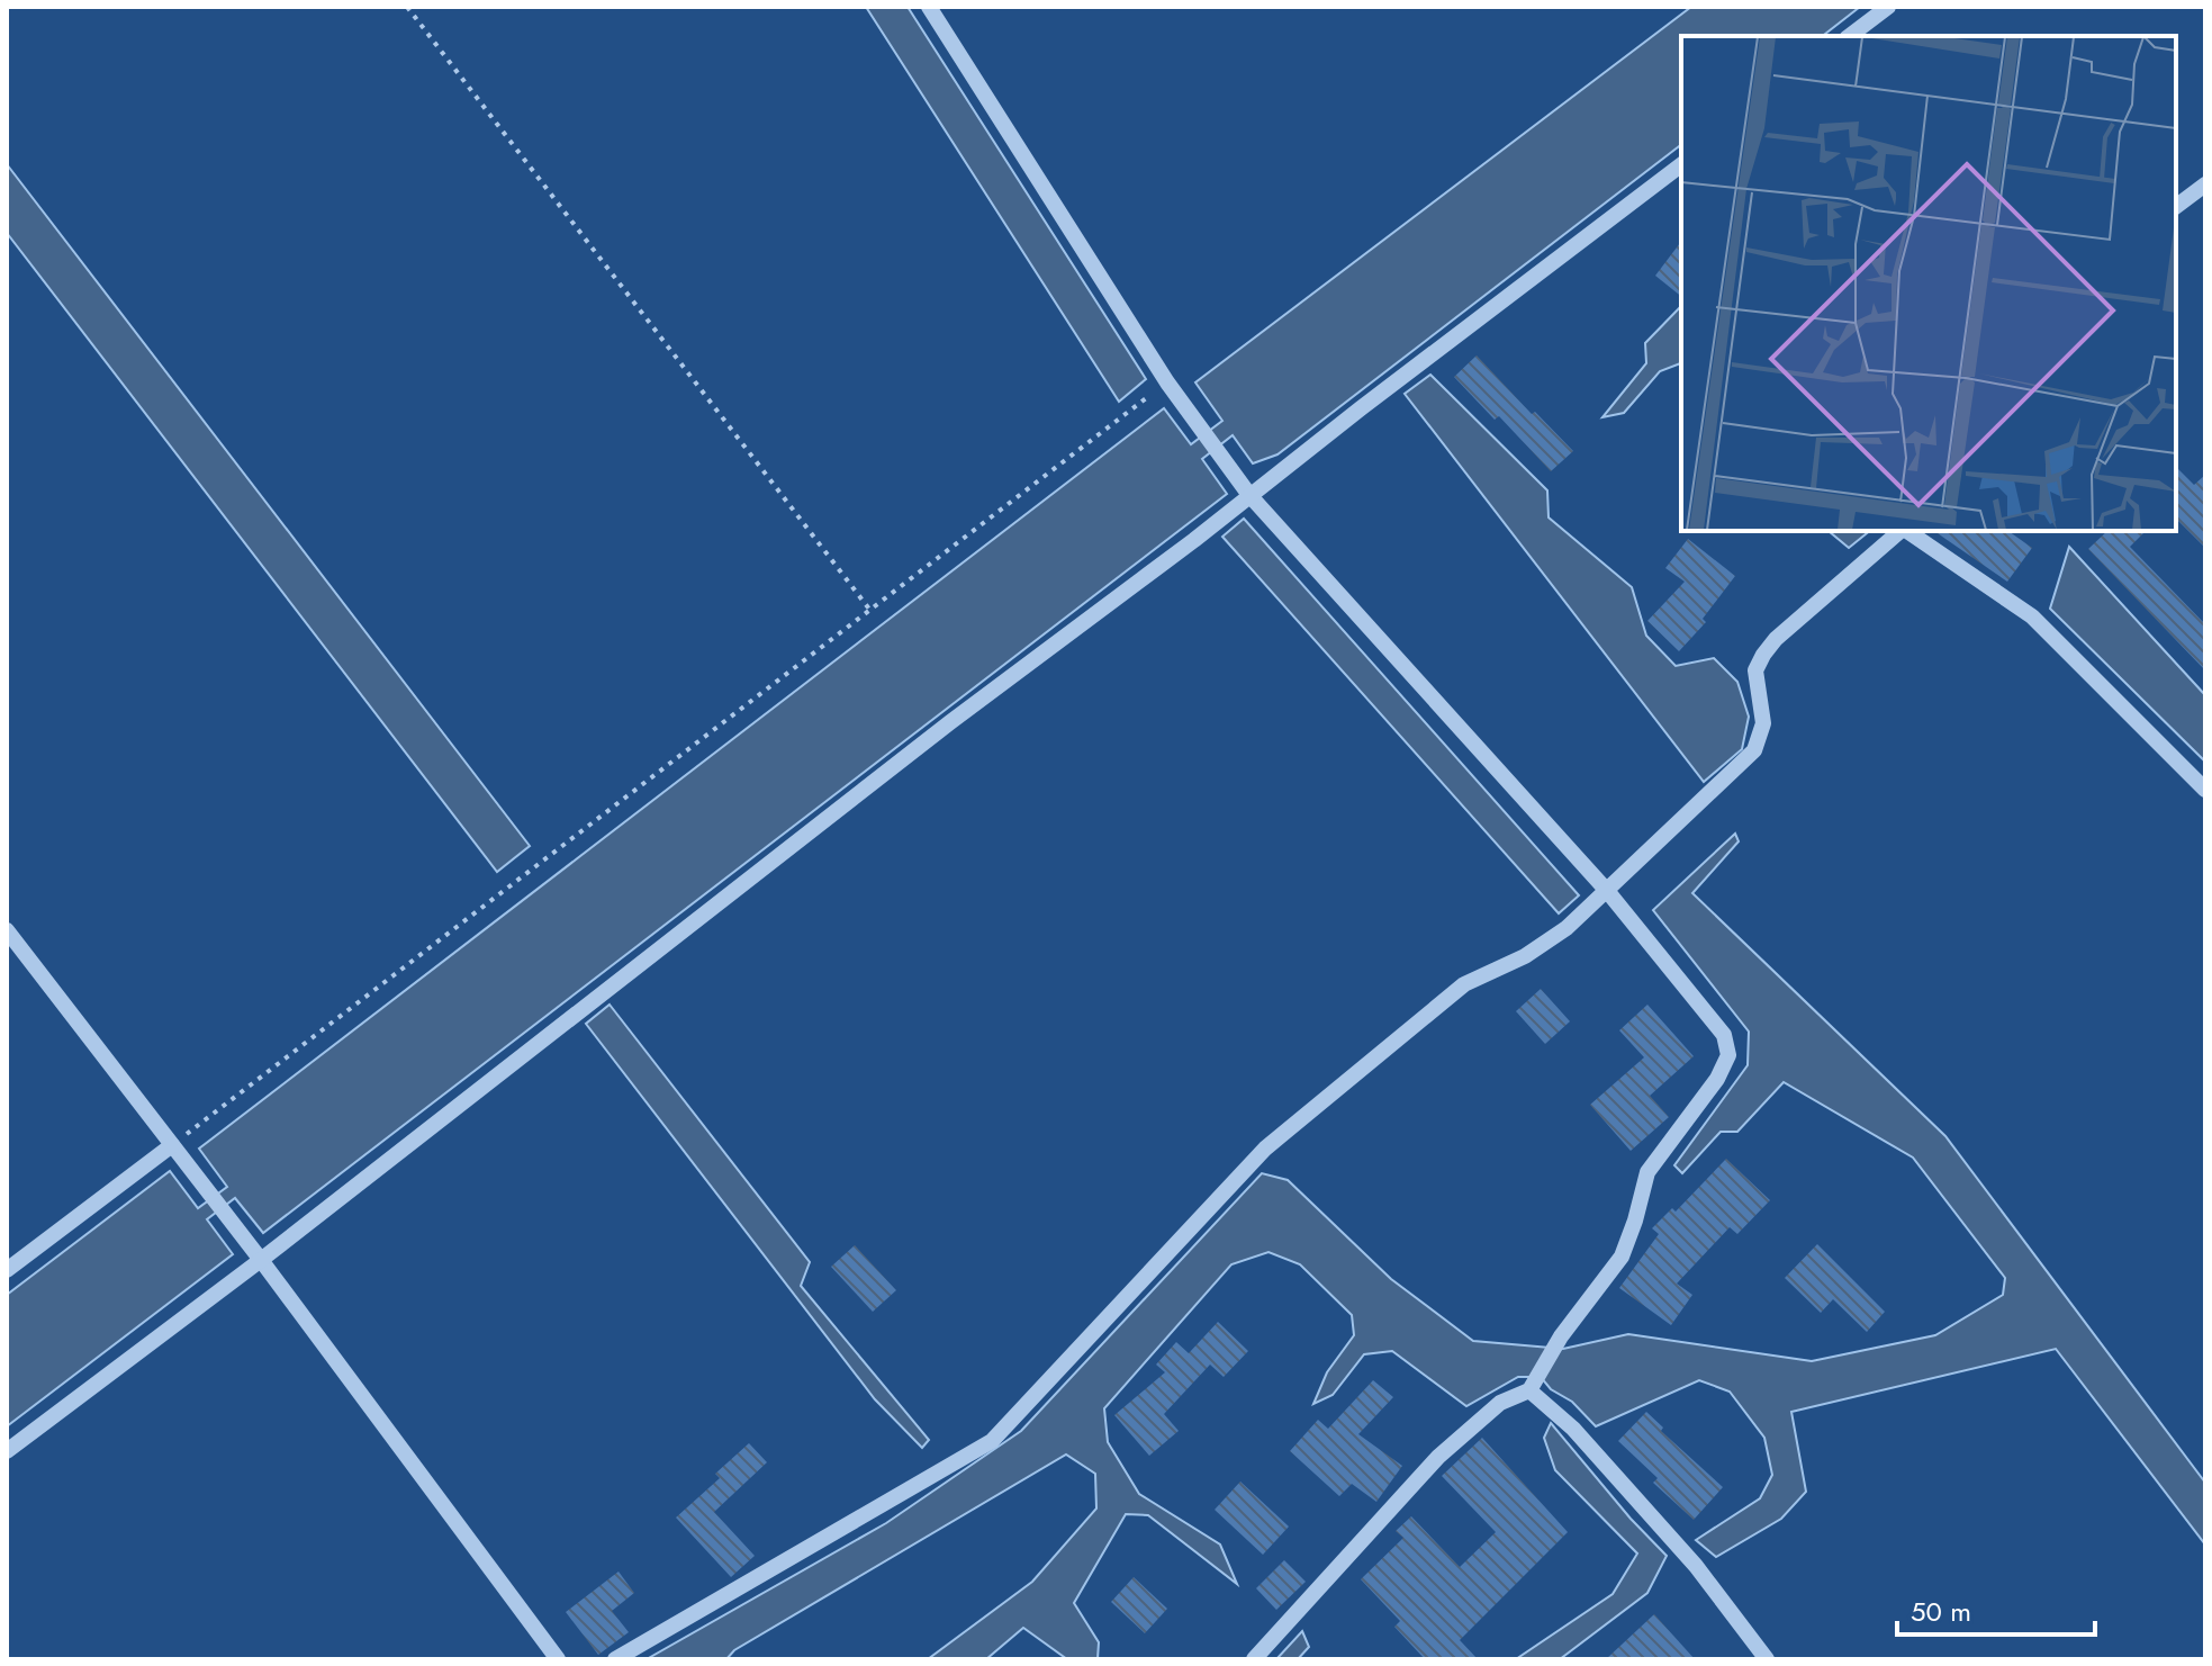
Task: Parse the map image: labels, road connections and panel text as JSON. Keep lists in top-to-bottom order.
{
  "scale_bar": "50 m"
}
